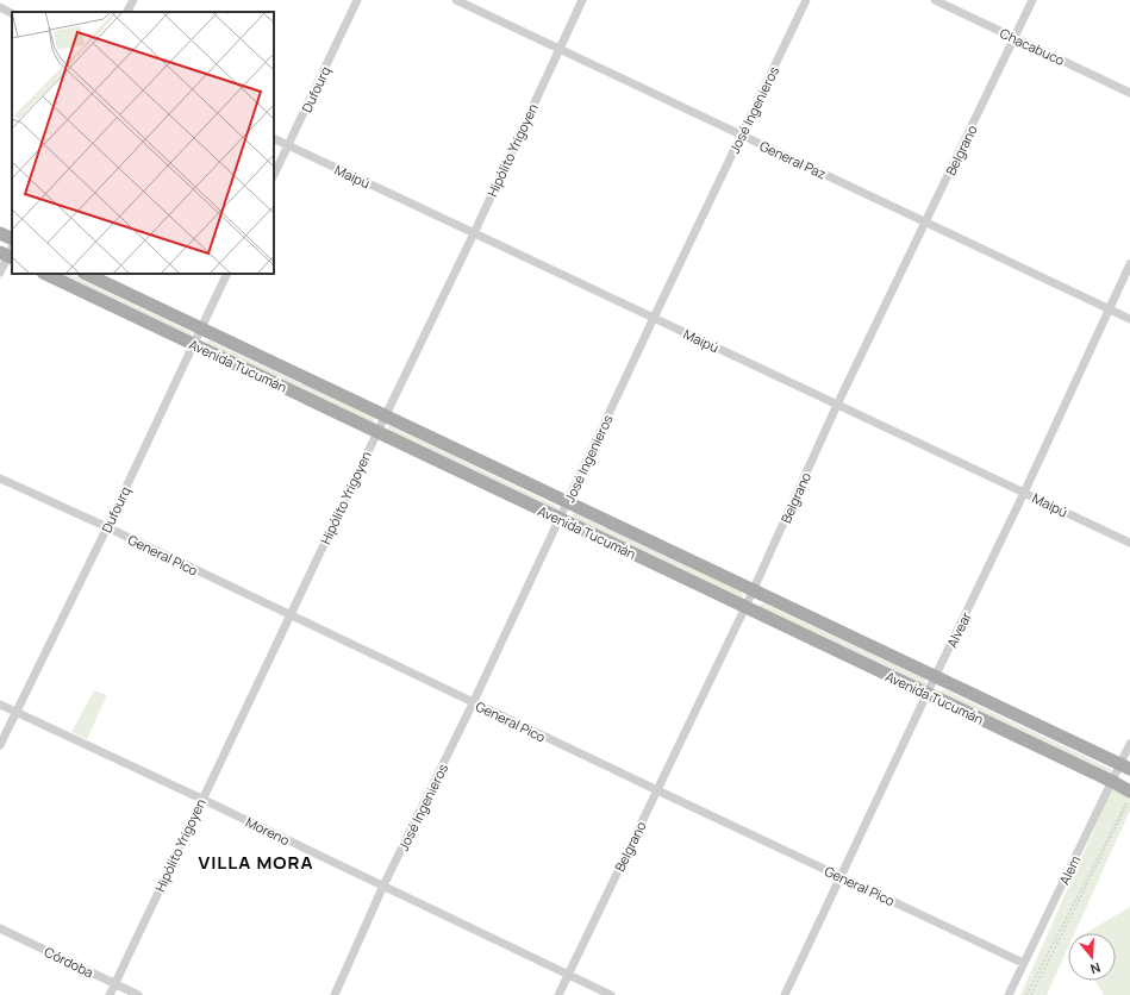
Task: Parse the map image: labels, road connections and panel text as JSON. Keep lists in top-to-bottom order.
{
  "streets": {
    "main road": ["Avenida Tucumán"],
    "street": [
      "Chacabuco",
      "Dufourq",
      "José Ingenieros",
      "Hipólito Yrigoyen",
      "Belgrano",
      "General Paz",
      "Maipú",
      "General Pico",
      "Alvear",
      "Moreno",
      "Alem",
      "Córdoba"
    ]
  },
  "crossings": [
    ["Chacabuco", "Belgrano"],
    ["Dufourq", "Maipú"],
    ["Dufourq", "Avenida Tucumán"],
    ["Dufourq", "General Pico"],
    ["Dufourq", "Moreno"],
    ["José Ingenieros", "General Paz"],
    ["José Ingenieros", "Maipú"],
    ["José Ingenieros", "Avenida Tucumán"],
    ["José Ingenieros", "General Pico"],
    ["José Ingenieros", "Moreno"],
    ["Hipólito Yrigoyen", "General Paz"],
    ["Hipólito Yrigoyen", "Maipú"],
    ["Hipólito Yrigoyen", "Avenida Tucumán"],
    ["Hipólito Yrigoyen", "General Pico"],
    ["Hipólito Yrigoyen", "Moreno"],
    ["Hipólito Yrigoyen", "Córdoba"],
    ["Belgrano", "General Paz"],
    ["Belgrano", "Maipú"],
    ["Belgrano", "Avenida Tucumán"],
    ["Belgrano", "General Pico"],
    ["Belgrano", "Moreno"],
    ["General Paz", "Alvear"],
    ["Maipú", "Alvear"],
    ["Avenida Tucumán", "Alvear"],
    ["Avenida Tucumán", "Alem"],
    ["General Pico", "Alvear"],
    ["General Pico", "Alem"]
  ],
  "districts": ["VILLA MORA"],
  "north": "bottom"
}
